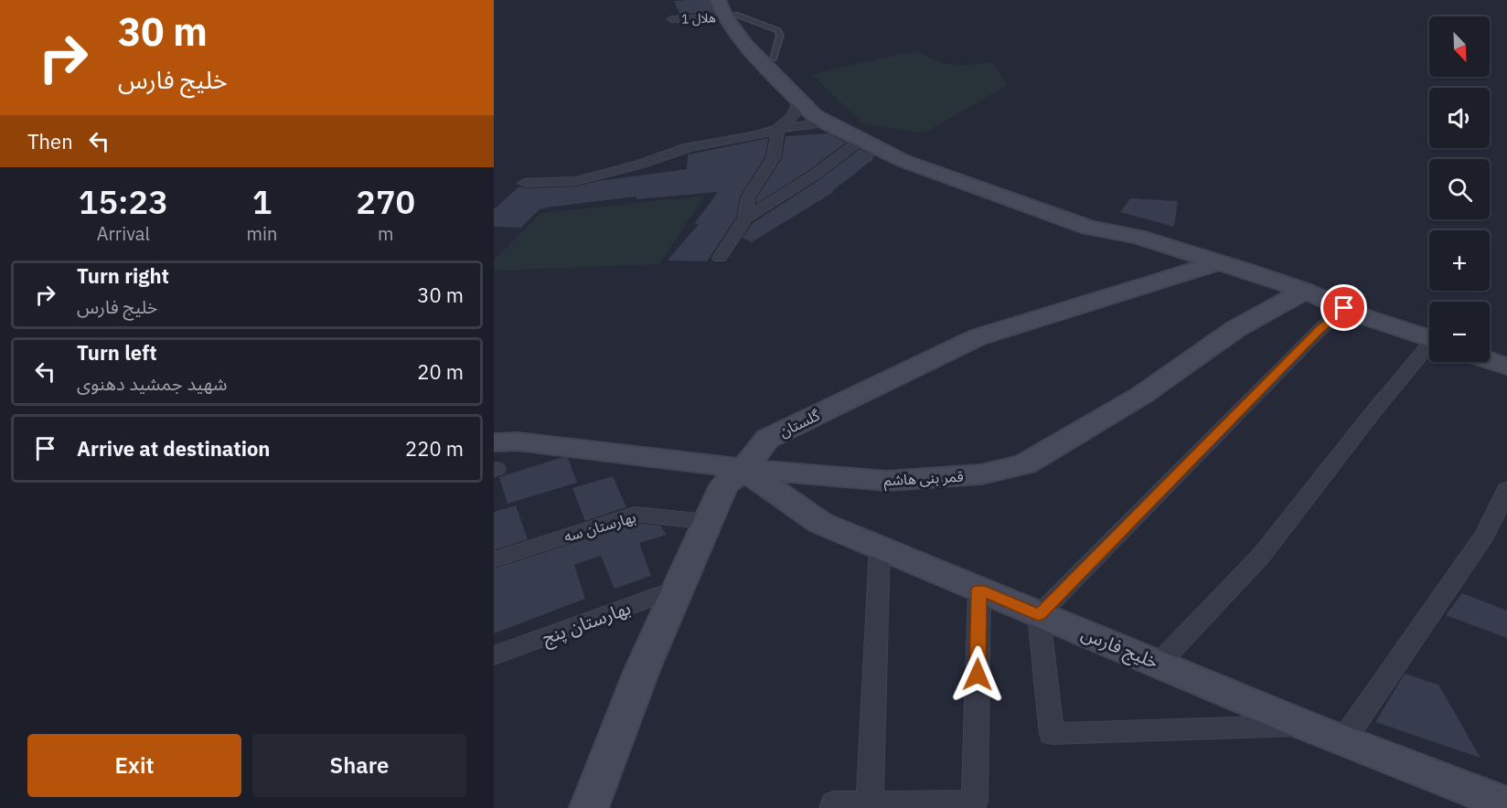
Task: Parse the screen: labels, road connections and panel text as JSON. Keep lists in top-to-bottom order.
{
  "streets": {
    "main road": ["گلستان", "قمر بنی هاشم", "خلیج فارس"],
    "street": ["هلال 1", "بهارستان سه", "بهارستان پنج"]
  },
  "crossings": [
    ["گلستان", "قمر بنی هاشم"],
    ["گلستان", "بهارستان سه"],
    ["گلستان", "بهارستان پنج"],
    ["گلستان", "خلیج فارس"],
    ["قمر بنی هاشم", "خلیج فارس"]
  ],
  "north": "bottom right",
  "page": {
    "turn": ["30 m", "خلیج فارس"],
    "map_buttons": ["+", "−"],
    "then": "Then",
    "eta": [
      "15:23",
      "Arrival",
      "1",
      "min",
      "270",
      "m"
    ],
    "list": [
      {
        "name": "Turn right",
        "note": "خلیج فارس",
        "value": "30 m"
      },
      {
        "name": "Turn left",
        "note": "شهید جمشید دهنوی",
        "value": "20 m"
      },
      {
        "name": "Arrive at destination",
        "value": "220 m"
      }
    ],
    "buttons": ["Exit", "Share"]
  }
}
